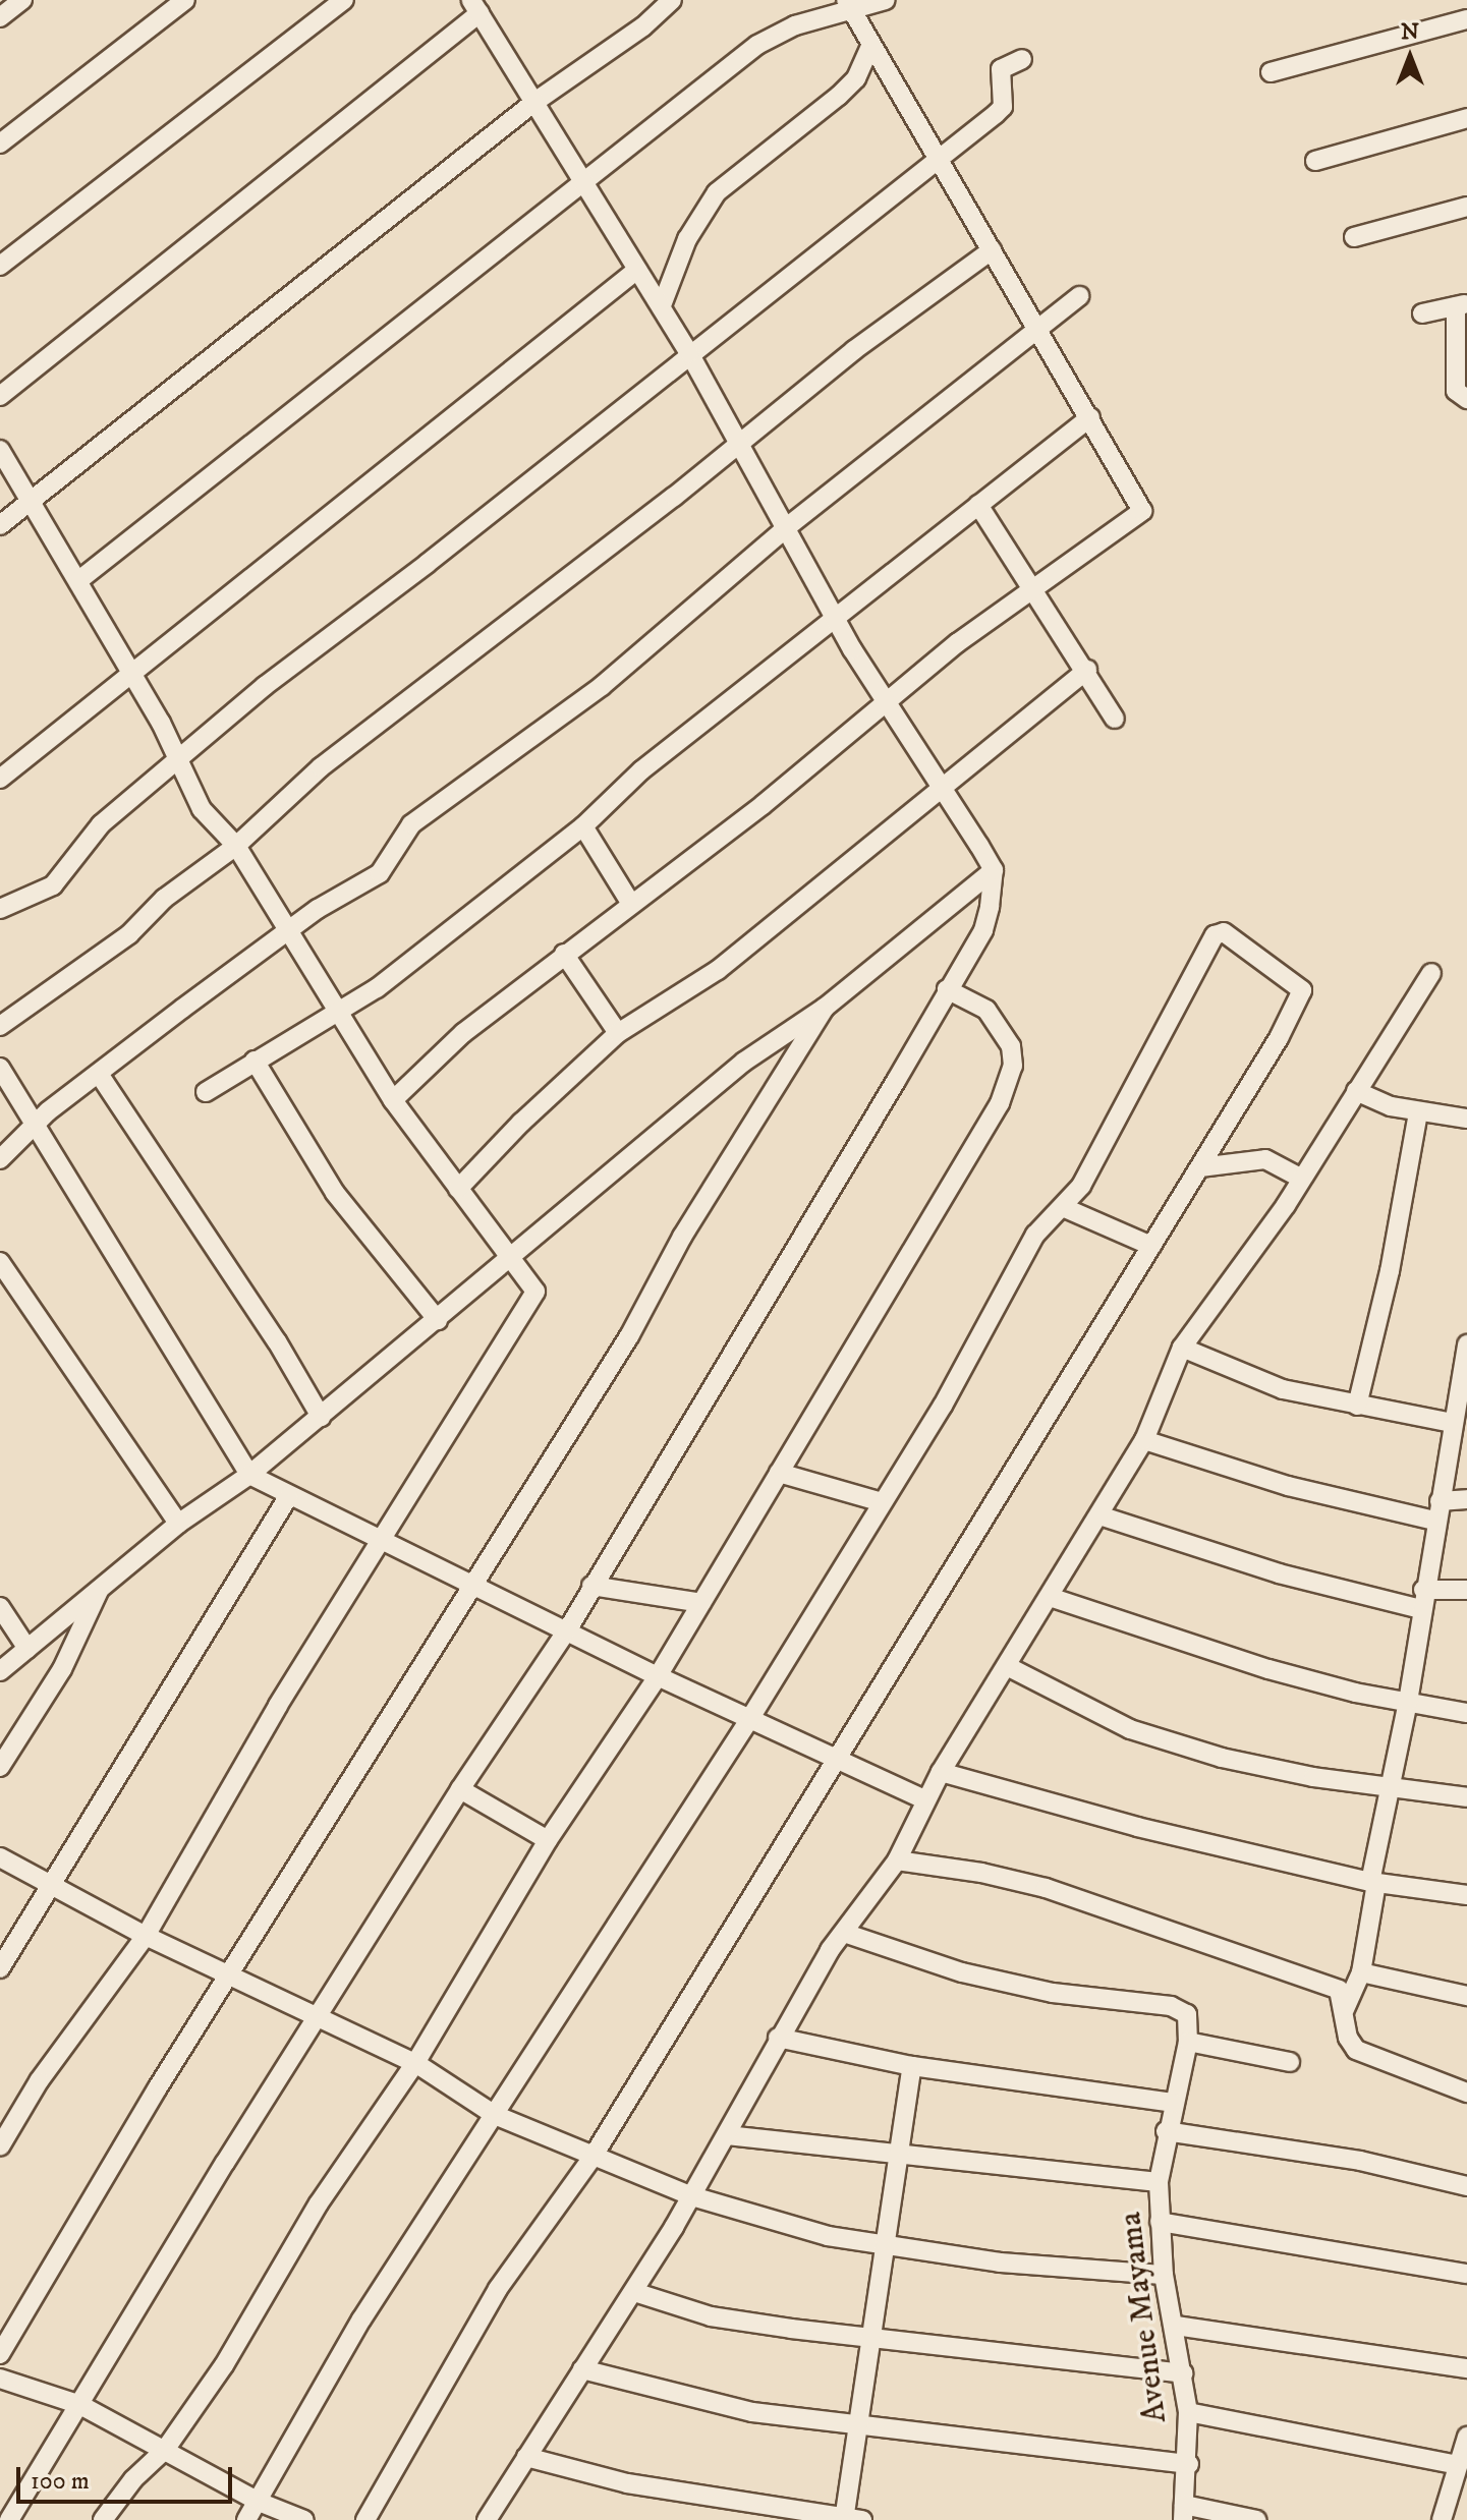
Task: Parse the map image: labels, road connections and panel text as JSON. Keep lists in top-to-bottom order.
{
  "streets": {
    "street": ["Avenue Mayama"]
  },
  "scale_bar": "100 m",
  "north": "top"
}
